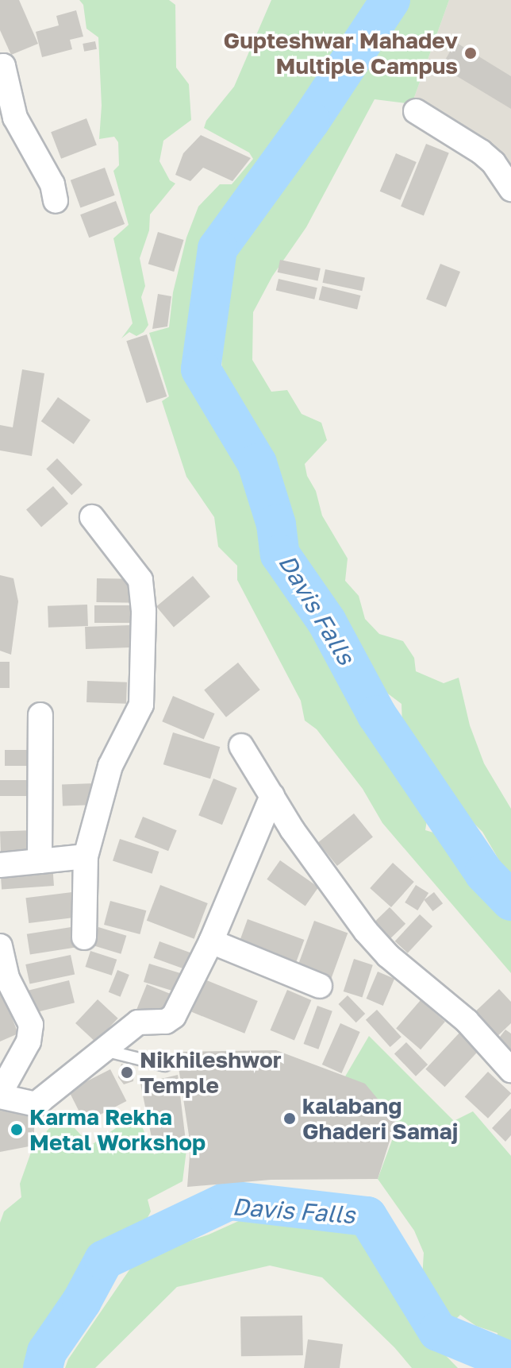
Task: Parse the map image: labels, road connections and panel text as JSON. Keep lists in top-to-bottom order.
{
  "water": ["Davis Falls"],
  "places": [
    "Gupteshwar Mahadev Multiple Campus",
    "Nikhileshwor Temple",
    "kalabang Ghaderi Samaj",
    "Karma Rekha Metal Workshop"
  ]
}
